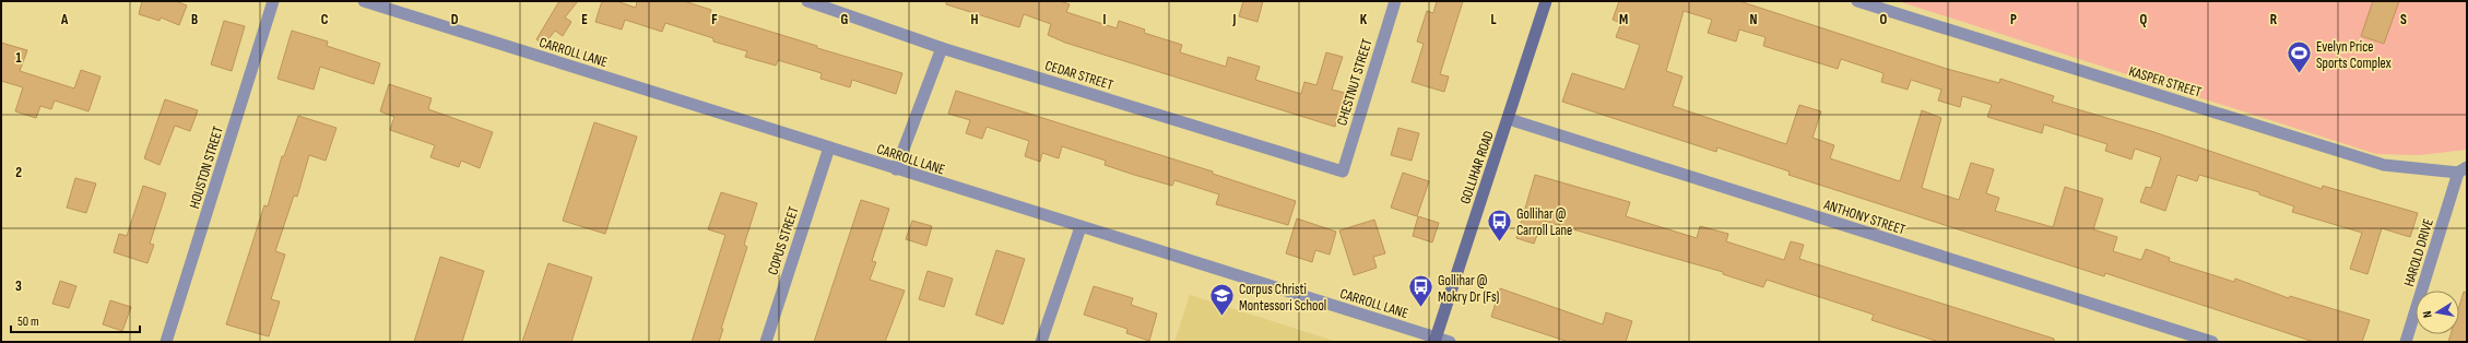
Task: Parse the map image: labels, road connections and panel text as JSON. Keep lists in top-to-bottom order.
{
  "streets": {
    "main road": ["GOLLIHAR ROAD"],
    "street": [
      "CARROLL LANE",
      "CEDAR STREET",
      "KASPER STREET",
      "CHESTNUT STREET",
      "HOUSTON STREET",
      "ANTHONY STREET",
      "COPUS STREET",
      "HAROLD DRIVE"
    ]
  },
  "crossings": [
    ["CARROLL LANE", "GOLLIHAR ROAD"],
    ["CARROLL LANE", "COPUS STREET"],
    ["CEDAR STREET", "CHESTNUT STREET"],
    ["KASPER STREET", "HAROLD DRIVE"],
    ["GOLLIHAR ROAD", "ANTHONY STREET"]
  ],
  "places": {
    "sports": ["Evelyn Price Sports Complex"],
    "bus stop": ["Gollihar @ Carroll Lane", "Gollihar @ Mokry Dr (Fs)"],
    "school or university": ["Corpus Christi Montessori School"]
  },
  "scale_bar": "50 m",
  "north": "left",
  "grid": {
    "columns": [
      "A",
      "B",
      "C",
      "D",
      "E",
      "F",
      "G",
      "H",
      "I",
      "J",
      "K",
      "L",
      "M",
      "N",
      "O",
      "P",
      "Q",
      "R",
      "S"
    ],
    "rows": ["1", "2", "3"]
  }
}
